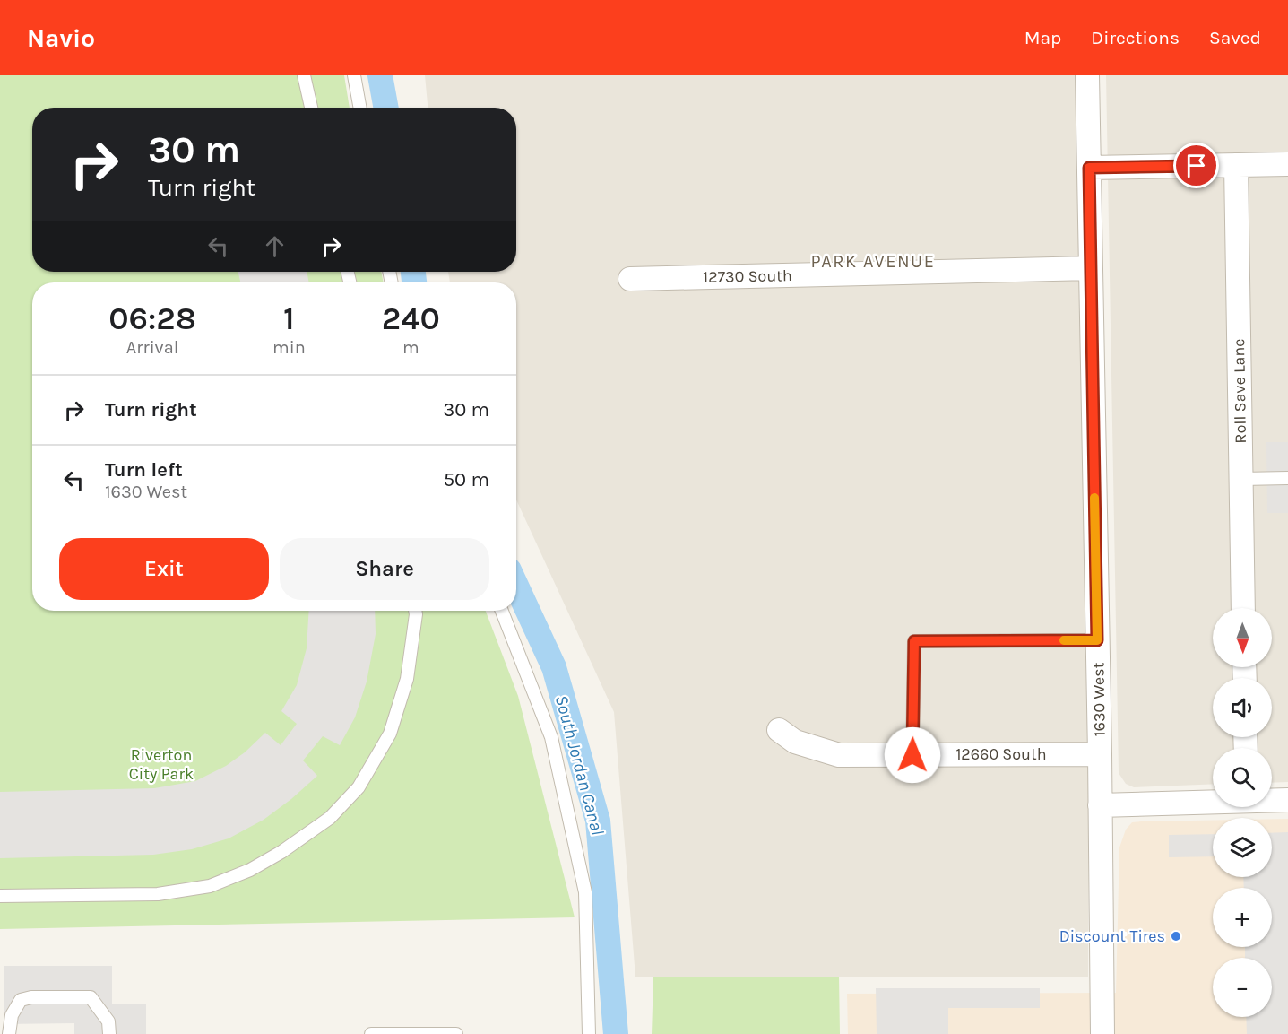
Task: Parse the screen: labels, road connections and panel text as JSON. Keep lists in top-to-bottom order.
{
  "streets": {
    "street": [
      "12730 South",
      "Roll Save Lane",
      "1630 West",
      "12660 South"
    ]
  },
  "crossings": [
    ["12730 South", "1630 West"],
    ["1630 West", "12660 South"]
  ],
  "districts": ["PARK AVENUE"],
  "water": ["South Jordan Canal"],
  "parks": ["Riverton City Park"],
  "places": ["Discount Tires"],
  "north": "bottom",
  "page": {
    "header": "Navio",
    "nav": ["Map", "Directions", "Saved"],
    "turn": ["30 m", "Turn right"],
    "eta": [
      "06:28",
      "Arrival",
      "1",
      "min",
      "240",
      "m"
    ],
    "list": [
      {
        "name": "Turn right",
        "value": "30 m"
      },
      {
        "name": "Turn left",
        "note": "1630 West",
        "value": "50 m"
      }
    ],
    "buttons": ["Exit", "Share"],
    "map_buttons": ["+", "−"]
  }
}
